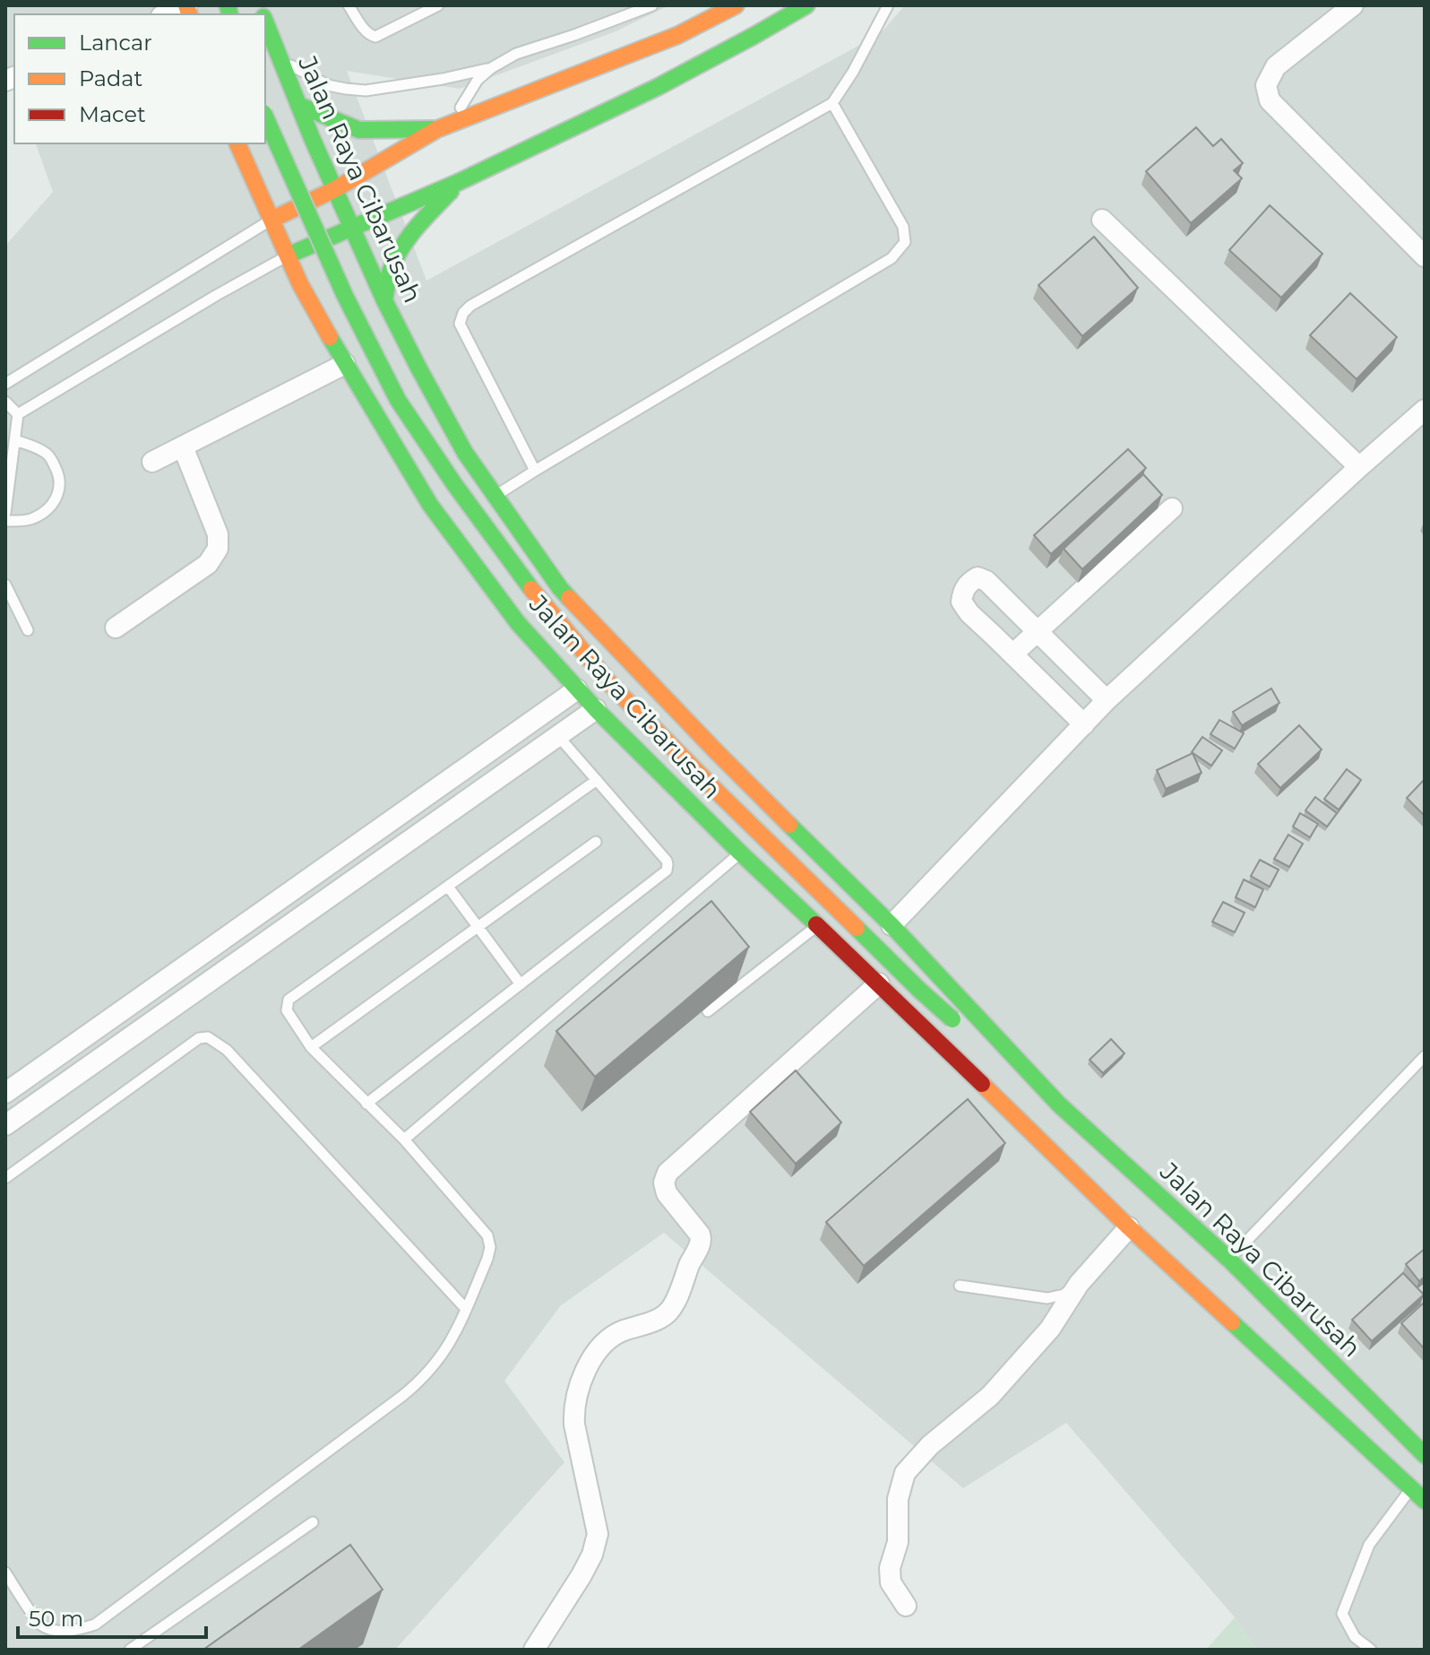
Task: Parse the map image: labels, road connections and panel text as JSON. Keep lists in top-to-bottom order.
{
  "streets": {
    "main road": ["Jalan Raya Cibarusah"]
  },
  "legend": ["Lancar", "Padat", "Macet"],
  "scale_bar": "50 m"
}
